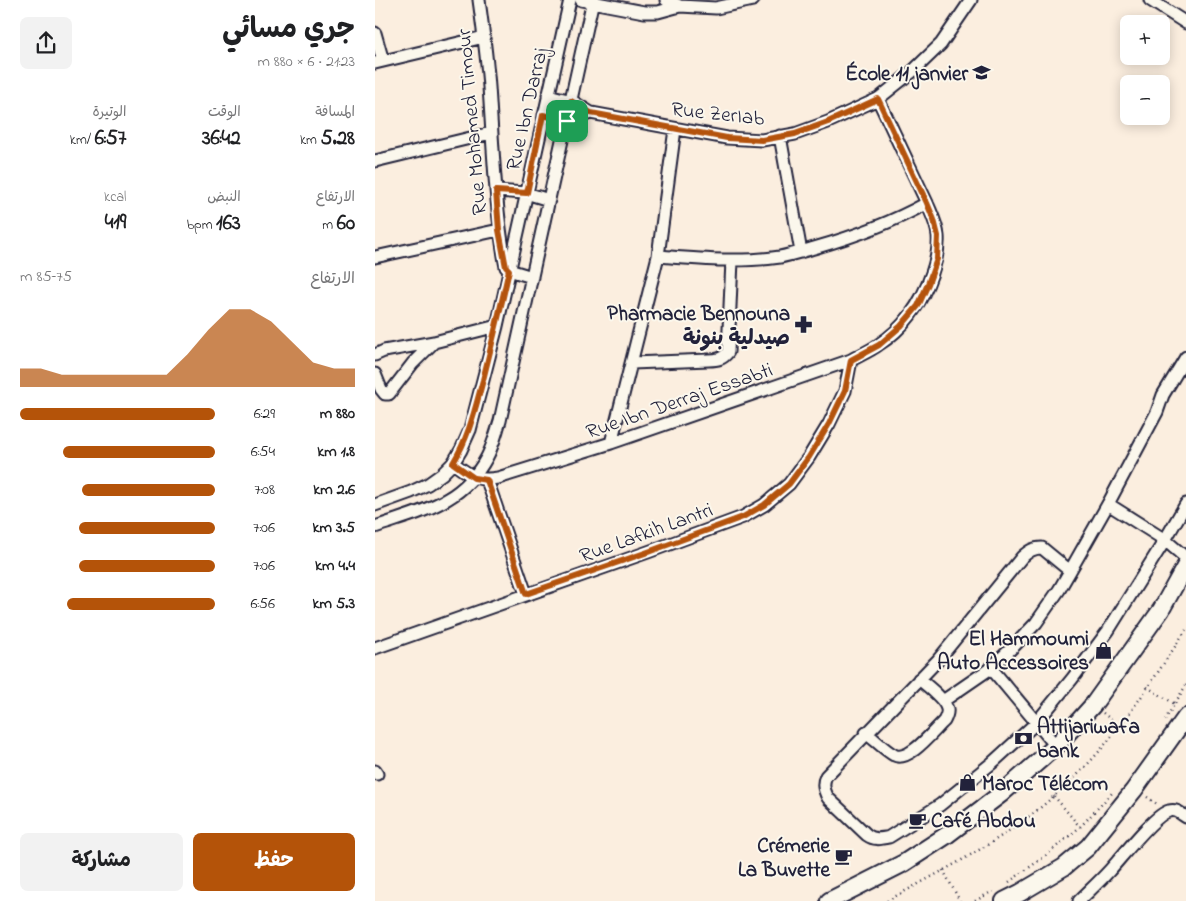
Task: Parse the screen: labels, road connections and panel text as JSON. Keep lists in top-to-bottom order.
{
  "streets": {
    "street": [
      "Rue Ibn Darraj",
      "Rue ZerIab",
      "Rue Mohamed Timour",
      "Rue Ibn Derraj Essabti",
      "Rue Lafkih Lantri"
    ]
  },
  "crossings": [
    ["Rue Ibn Darraj", "Rue ZerIab"],
    ["Rue Ibn Darraj", "Rue Mohamed Timour"],
    ["Rue Ibn Darraj", "Rue Ibn Derraj Essabti"],
    ["Rue ZerIab", "Rue Ibn Derraj Essabti"],
    ["Rue Ibn Derraj Essabti", "Rue Lafkih Lantri"]
  ],
  "places": {
    "school or university": ["École 11 janvier"],
    "pharmacy": ["Pharmacie Bennouna صيدلية بنونة"],
    "shop": ["El Hammoumi Auto Accessoires", "Maroc Télécom"],
    "bank": ["Attijariwafa bank"],
    "cafe": ["Café Abdou", "Crémerie La Buvette"]
  },
  "page": {
    "heading": ["جري مسائي", "21:23 · 6 × 880 m"],
    "map_buttons": ["+", "−"],
    "stats": [
      ["المسافة", "5.28 km"],
      ["الوقت", "36:42"],
      ["الوتيرة", "6:57 /km"],
      ["الارتفاع", "60 m"],
      ["النبض", "163 bpm"],
      ["kcal", "419"]
    ],
    "chart": ["الارتفاع", "75–85 m"],
    "list": [
      {
        "name": "880 m",
        "note": "6:29"
      },
      {
        "name": "1.8 km",
        "note": "6:54"
      },
      {
        "name": "2.6 km",
        "note": "7:08"
      },
      {
        "name": "3.5 km",
        "note": "7:06"
      },
      {
        "name": "4.4 km",
        "note": "7:06"
      },
      {
        "name": "5.3 km",
        "note": "6:56"
      }
    ],
    "buttons": ["حفظ", "مشاركة"]
  }
}
